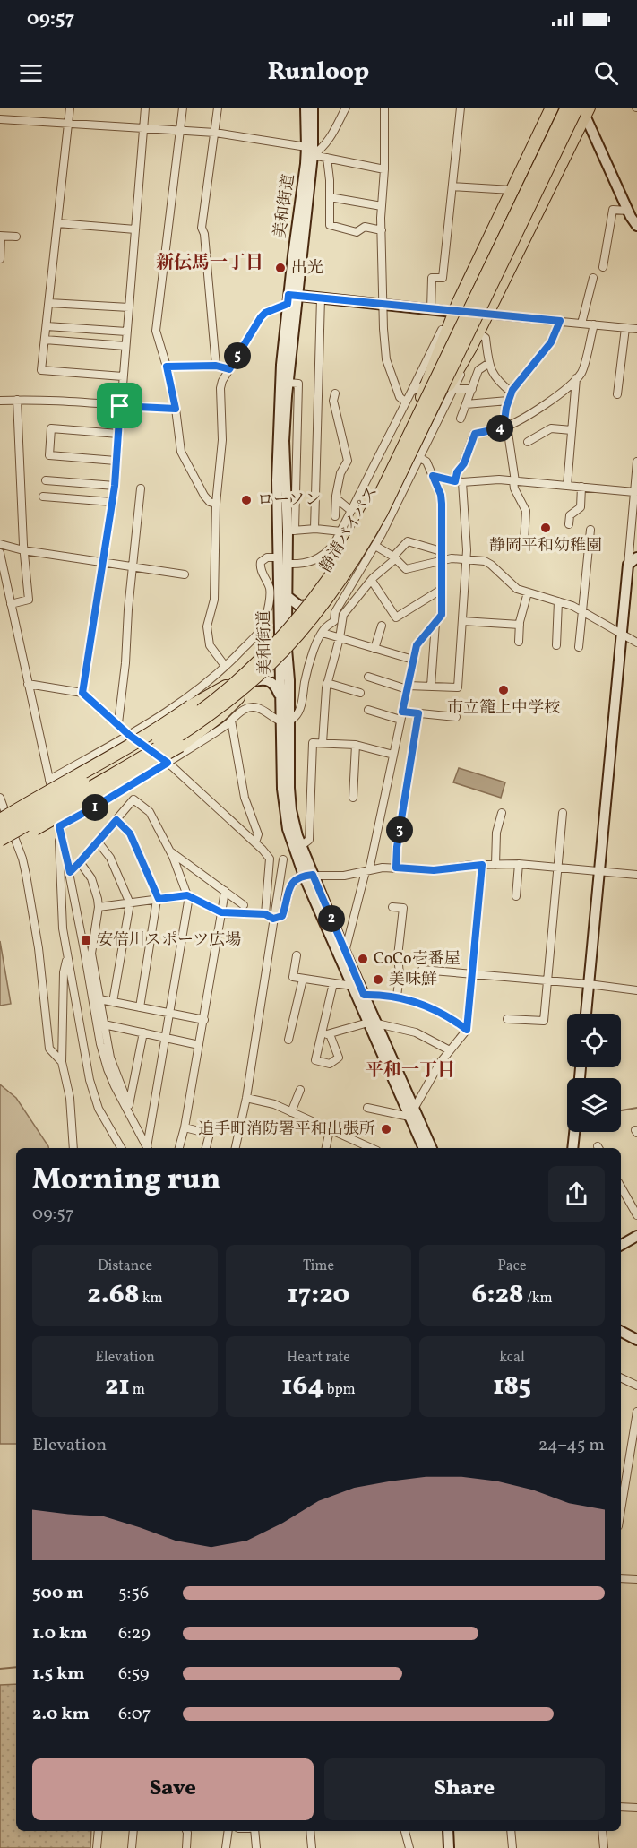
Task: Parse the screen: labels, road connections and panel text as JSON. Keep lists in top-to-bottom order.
{
  "streets": {
    "highway": ["静清バイパス"],
    "street": ["美和街道"]
  },
  "districts": ["新伝馬一丁目", "平和一丁目"],
  "places": {
    "other": [
      "出光",
      "ローソン",
      "静岡平和幼稚園",
      "市立籠上中学校",
      "CoCo壱番屋",
      "美味鮮",
      "追手町消防署平和出張所"
    ],
    "transit": ["安倍川スポーツ広場"]
  },
  "page": {
    "status": "09:57",
    "header": "Runloop",
    "pins": [
      "5",
      "4",
      "1",
      "3",
      "2"
    ],
    "heading": ["Morning run", "09:57"],
    "stats": [
      ["Distance", "2.68 km"],
      ["Time", "17:20"],
      ["Pace", "6:28 /km"],
      ["Elevation", "21 m"],
      ["Heart rate", "164 bpm"],
      ["kcal", "185"]
    ],
    "chart": ["Elevation", "24–45 m"],
    "list": [
      {
        "name": "500 m",
        "note": "5:56"
      },
      {
        "name": "1.0 km",
        "note": "6:29"
      },
      {
        "name": "1.5 km",
        "note": "6:59"
      },
      {
        "name": "2.0 km",
        "note": "6:07"
      }
    ],
    "buttons": ["Save", "Share"]
  }
}
